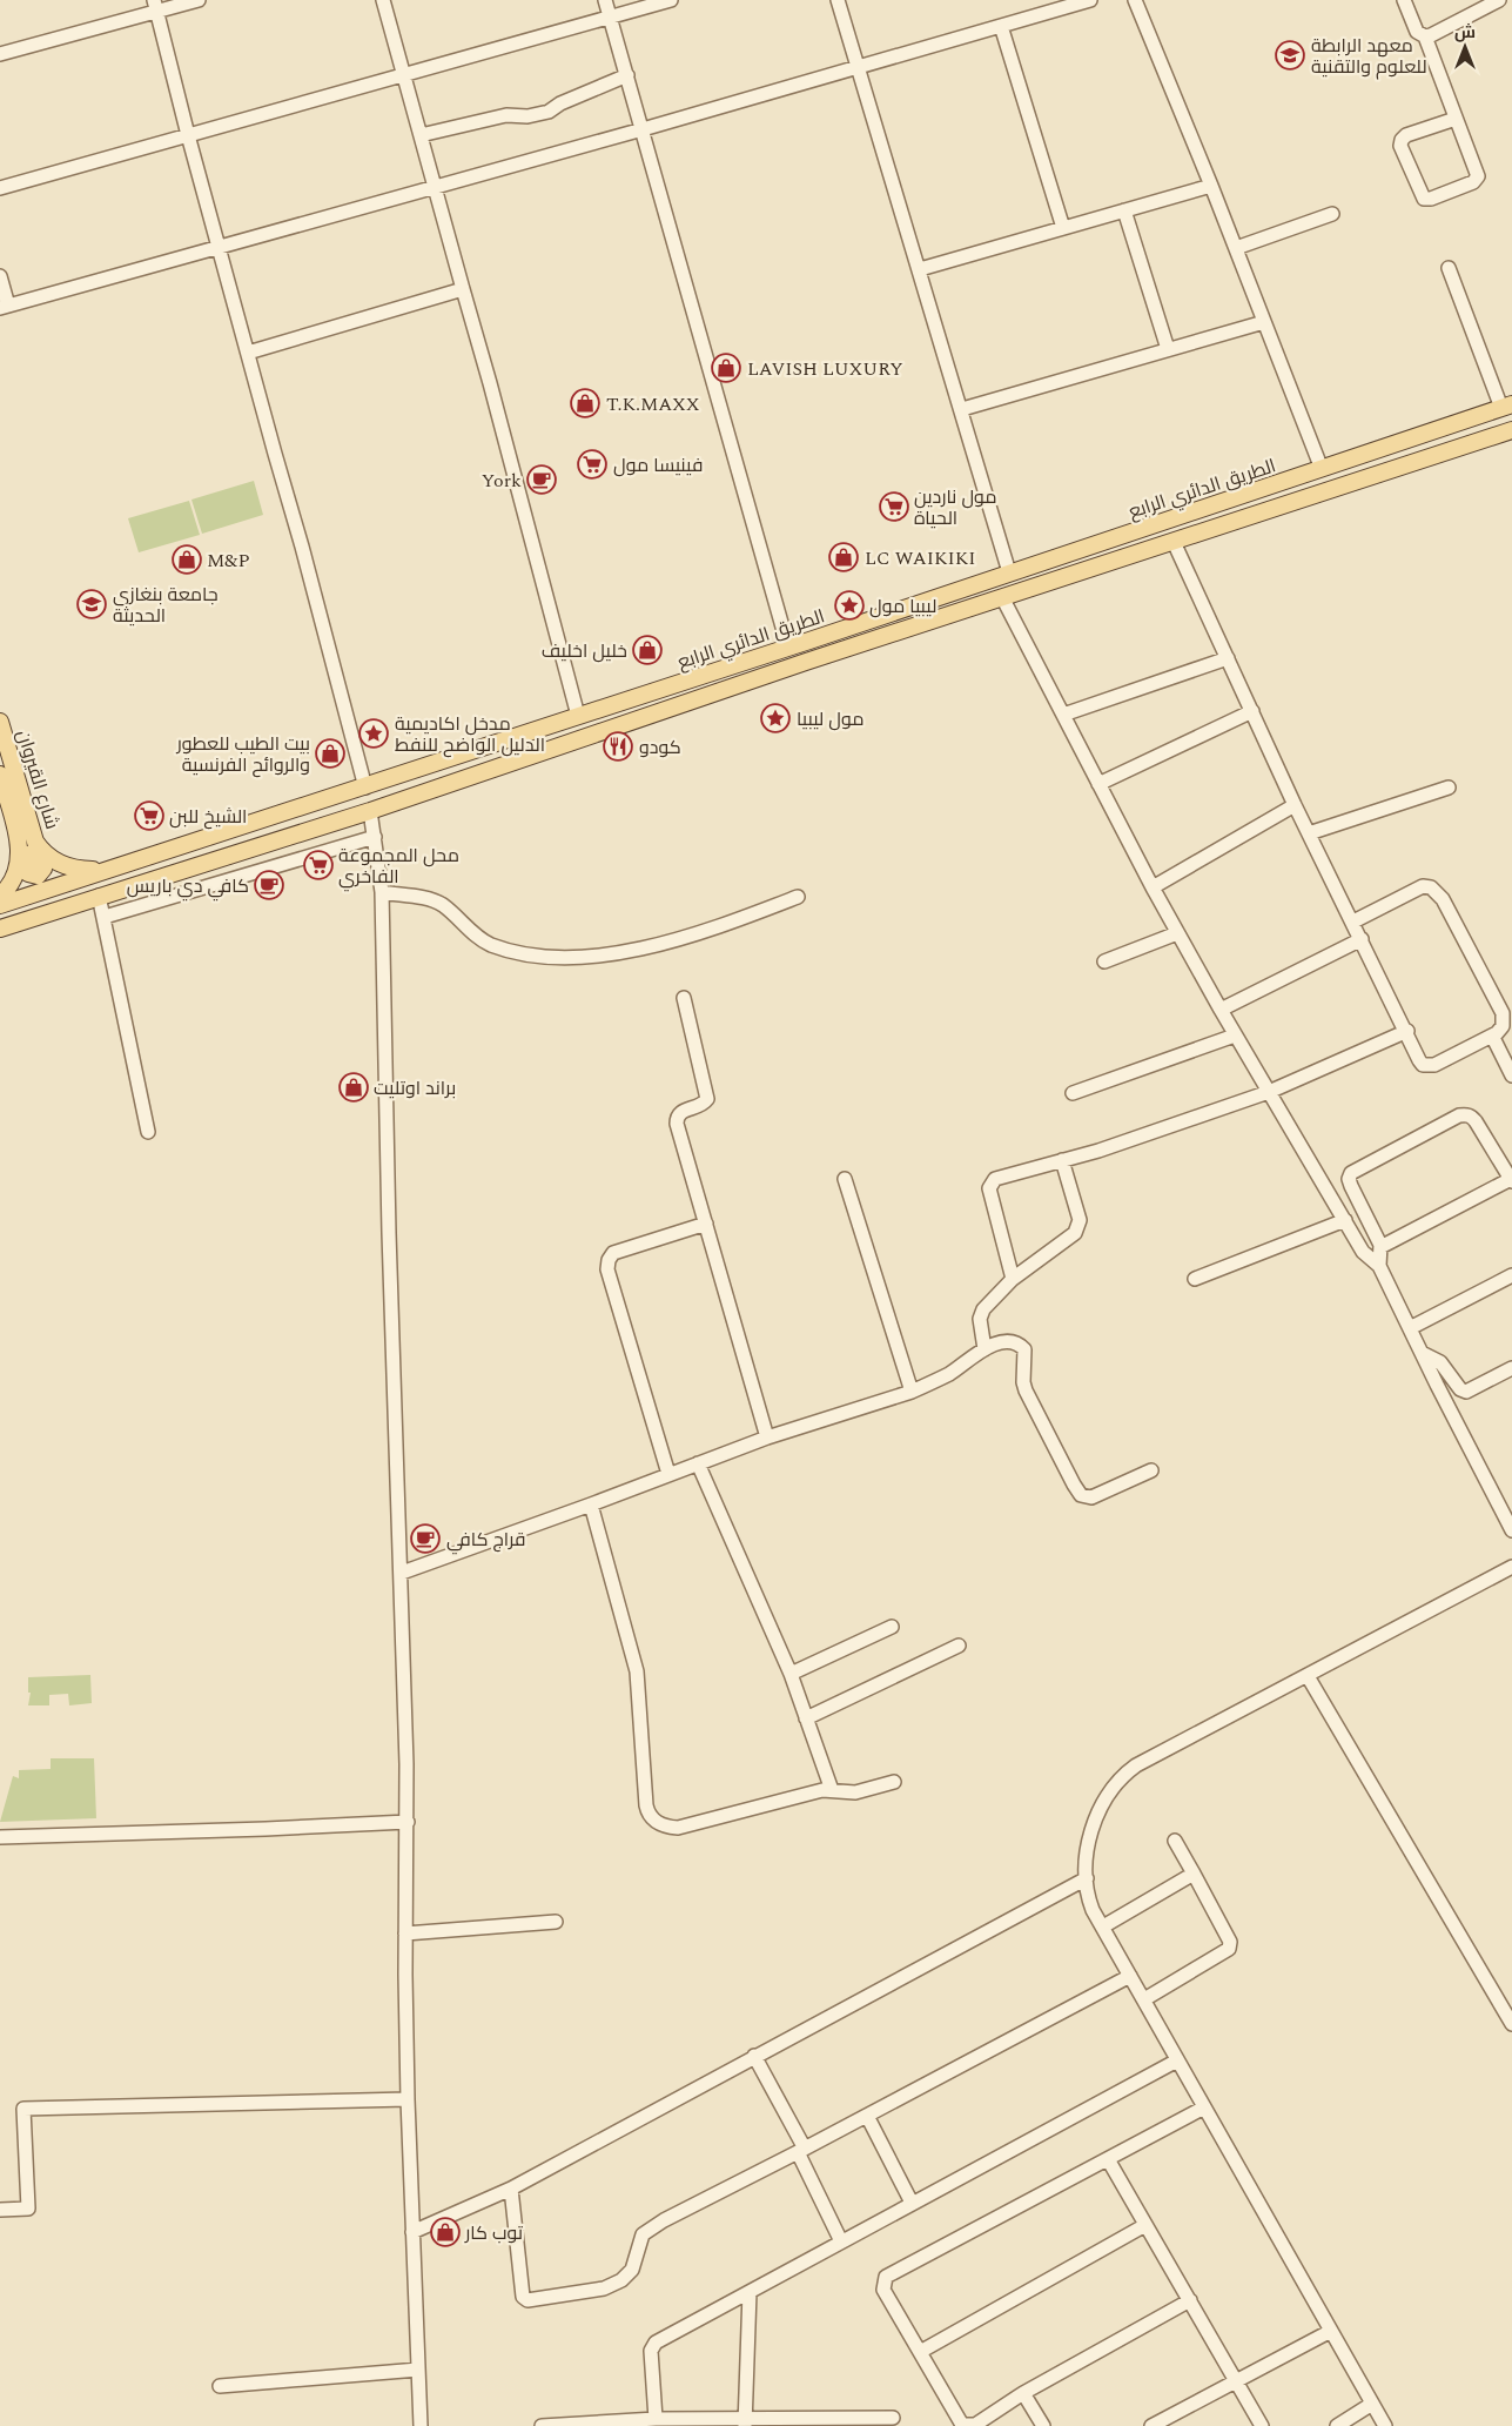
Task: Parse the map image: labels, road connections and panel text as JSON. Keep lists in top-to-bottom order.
{
  "streets": {
    "main road": ["الطريق الدائري الرابع", "شارع القيروان"]
  },
  "crossings": [
    ["الطريق الدائري الرابع", "شارع القيروان"]
  ],
  "places": {
    "school or university": ["معهد الرابطة للعلوم والتقنية", "جامعة بنغازي الحديثة"],
    "shop": [
      "LAVISH LUXURY",
      "T.K.MAXX",
      "LC WAIKIKI",
      "M&P",
      "خليل اخليف",
      "بيت الطيب للعطور والروائح الفرنسية",
      "براند اوتليت",
      "توب كار"
    ],
    "supermarket": [
      "فينيسا مول",
      "مول ناردين الحياة",
      "الشيخ للبن",
      "محل المجموعة الفاخري"
    ],
    "cafe": ["York", "كافي دي باريس", "قراج كافي"],
    "place": ["ليبيا مول", "مول ليبيا", "مدخل اكاديمية الدليل الواضح للنفط"],
    "restaurant": ["كودو"]
  },
  "north": "top"
}
